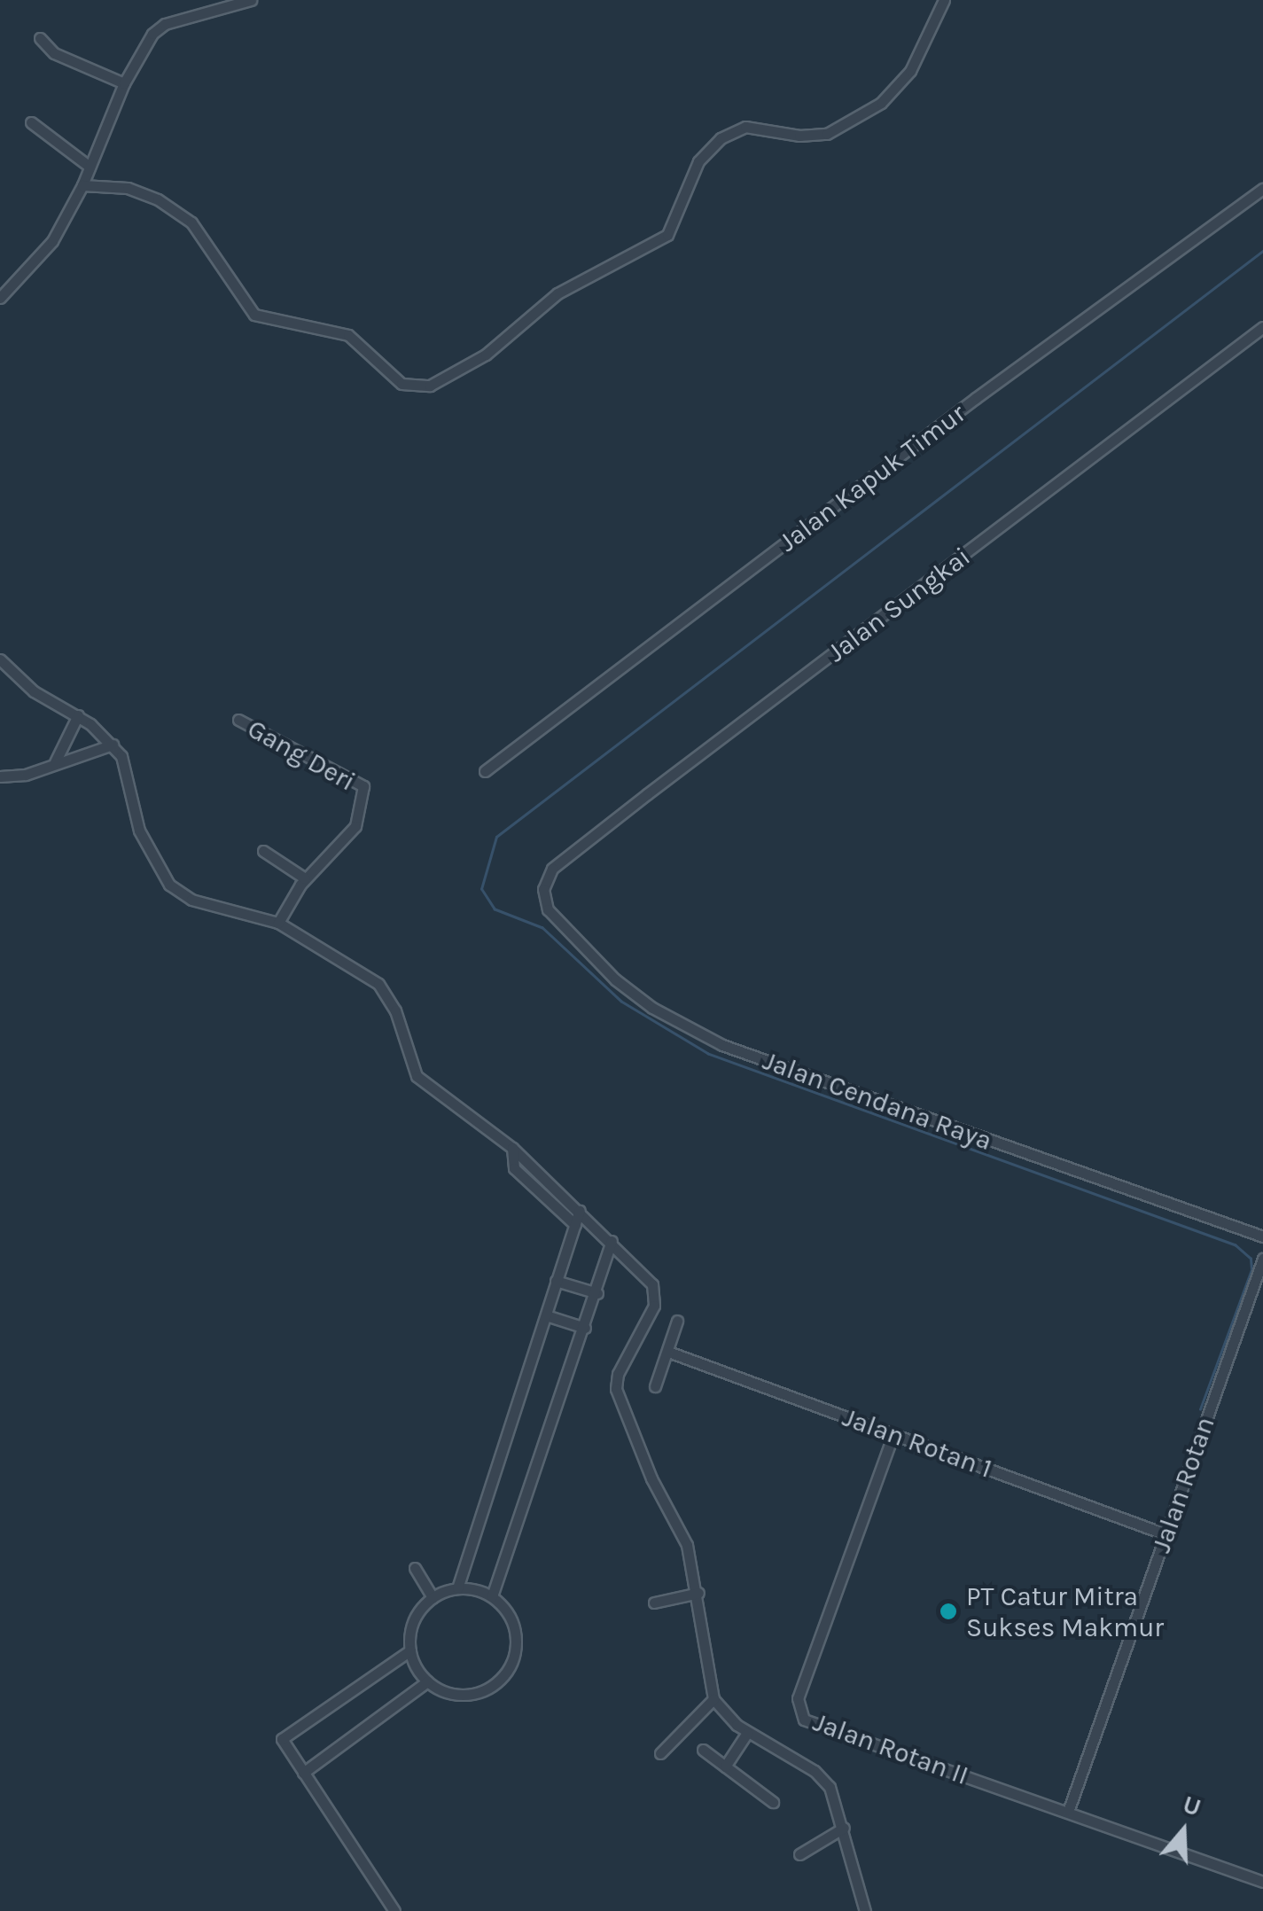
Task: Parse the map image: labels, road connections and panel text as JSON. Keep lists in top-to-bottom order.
{
  "streets": {
    "street": [
      "Jalan Kapuk Timur",
      "Jalan Sungkai",
      "Gang Deri",
      "Jalan Cendana Raya",
      "Jalan Rotan 1",
      "Jalan Rotan",
      "Jalan Rotan II"
    ]
  },
  "crossings": [
    ["Jalan Sungkai", "Jalan Cendana Raya"],
    ["Jalan Rotan 1", "Jalan Rotan"],
    ["Jalan Rotan 1", "Jalan Rotan II"],
    ["Jalan Rotan", "Jalan Rotan II"]
  ],
  "places": ["PT Catur Mitra Sukses Makmur"],
  "north": "top"
}
